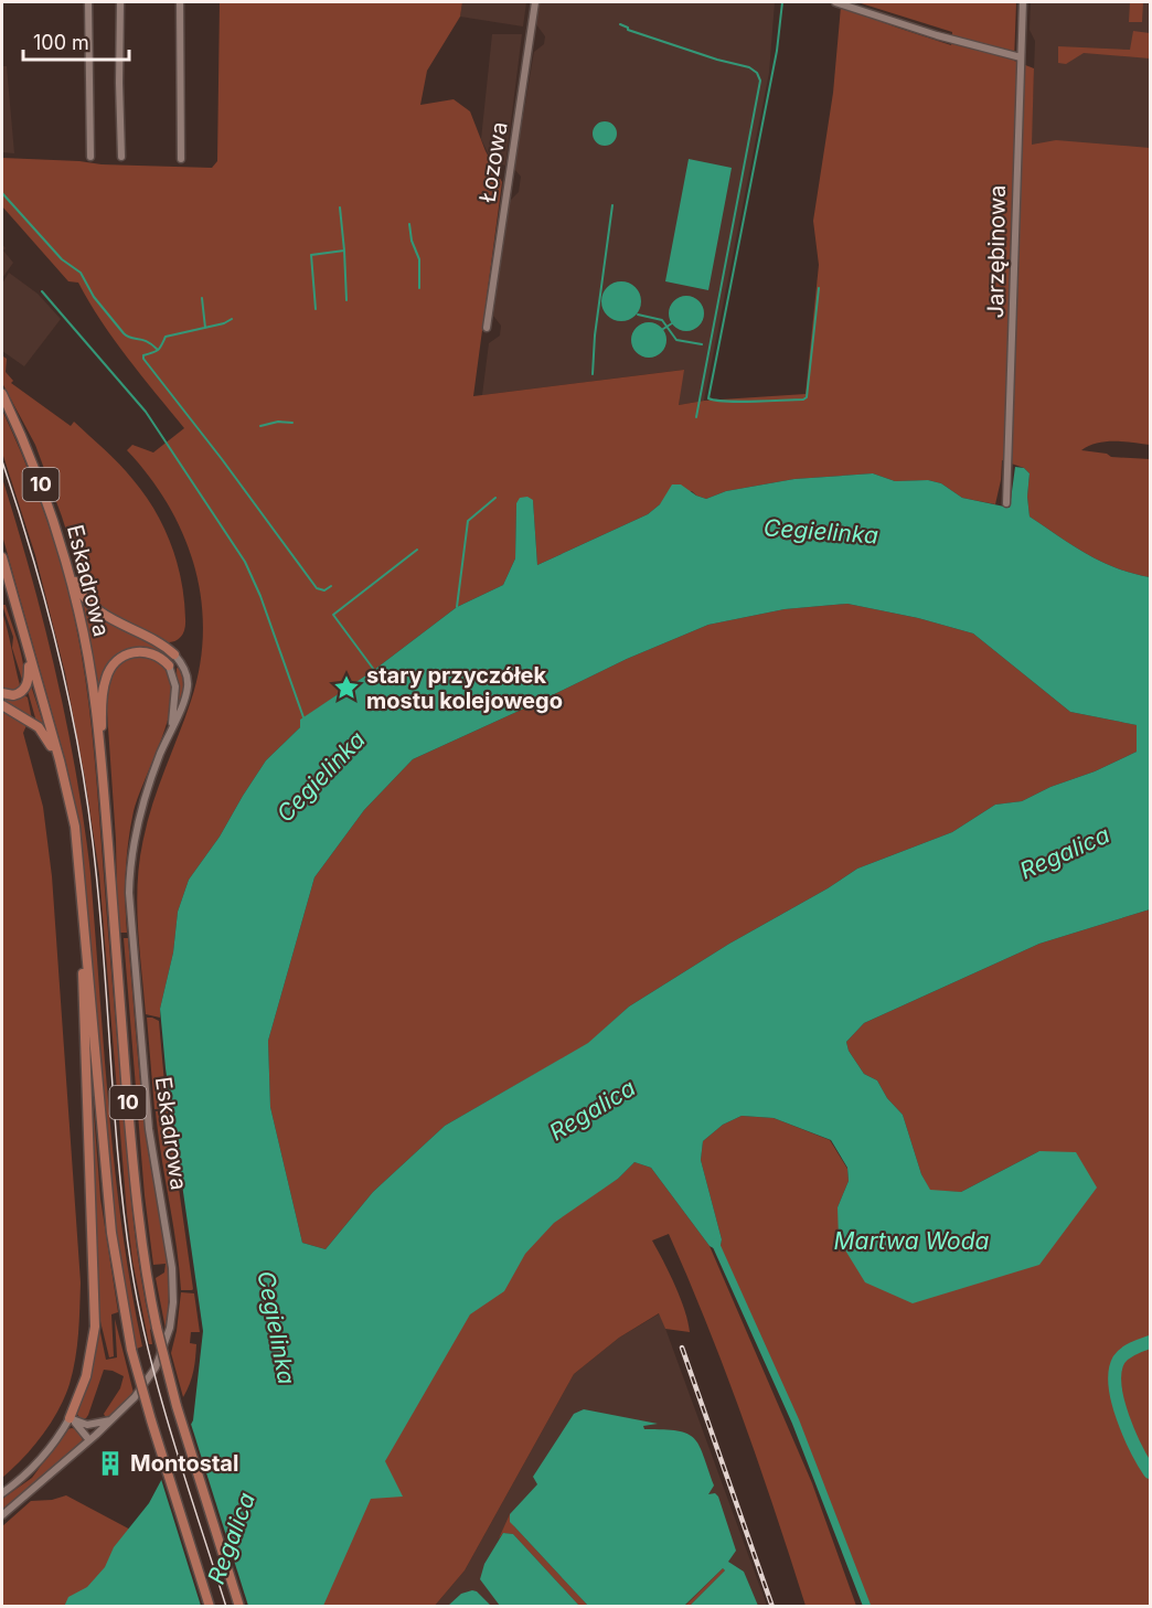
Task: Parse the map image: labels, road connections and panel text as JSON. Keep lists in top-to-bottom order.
{
  "streets": {
    "main road": ["10", "Eskadrowa"],
    "street": ["Łozowa", "Jarzębinowa"]
  },
  "crossings": [
    ["10", "Eskadrowa"]
  ],
  "water": ["Cegielinka", "Regalica", "Martwa Woda"],
  "places": {
    "place": ["stary przyczółek mostu kolejowego"],
    "building": ["Montostal"]
  },
  "scale_bar": "100 m"
}
